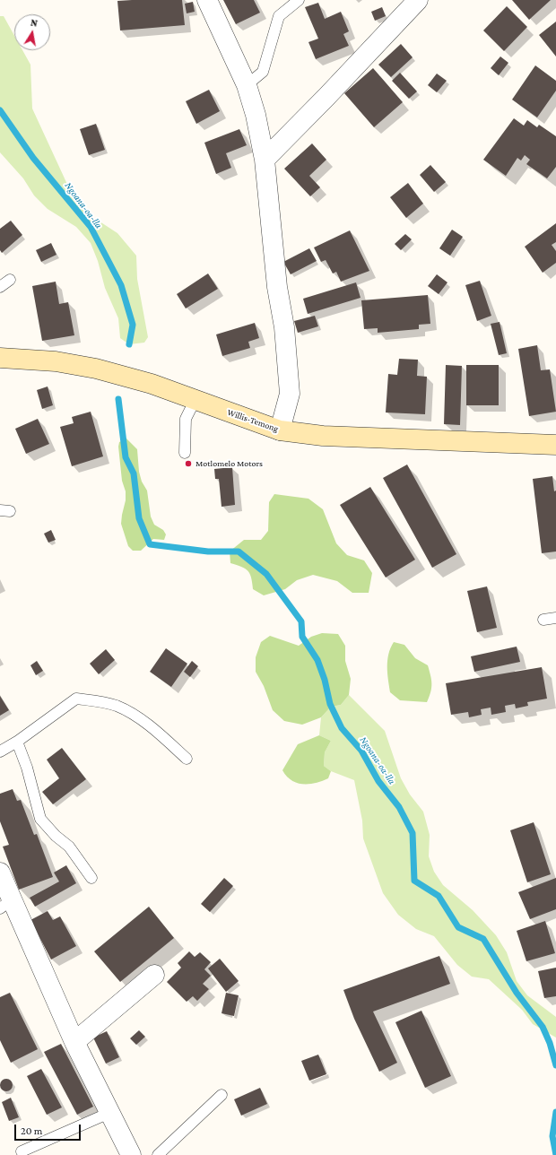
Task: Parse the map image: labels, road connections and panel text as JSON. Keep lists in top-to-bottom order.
{
  "streets": {
    "main road": ["Willis-Temong"]
  },
  "water": ["Ngoana-oa-lla"],
  "places": ["Motlomelo Motors"],
  "scale_bar": "20 m",
  "north": "top"
}
